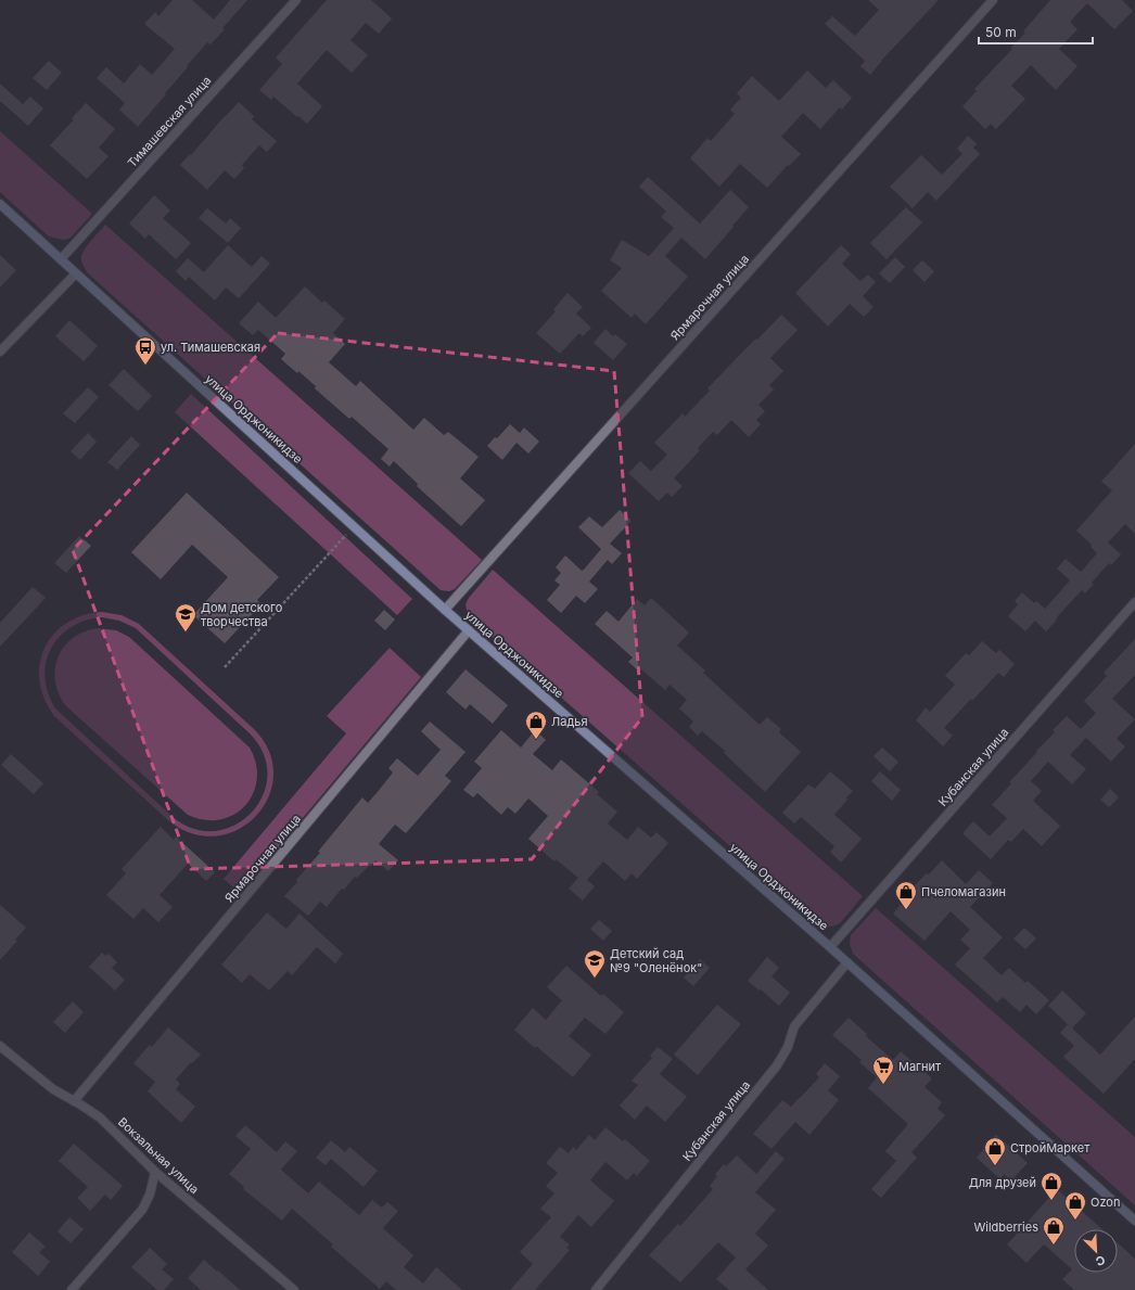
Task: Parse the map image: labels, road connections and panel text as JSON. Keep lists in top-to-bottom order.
{
  "streets": {
    "main road": ["улица Орджоникидзе"],
    "street": [
      "Тимашевская улица",
      "Ярмарочная улица",
      "Кубанская улица",
      "Вокзальная улица"
    ]
  },
  "crossings": [
    ["Тимашевская улица", "улица Орджоникидзе"],
    ["Ярмарочная улица", "улица Орджоникидзе"],
    ["Ярмарочная улица", "Вокзальная улица"],
    ["улица Орджоникидзе", "Кубанская улица"]
  ],
  "places": {
    "bus stop": ["ул. Тимашевская"],
    "school or university": ["Дом детского творчества", "Детский сад №9 \"Оленёнок\""],
    "shop": [
      "Ладья",
      "Пчеломагазин",
      "СтройМаркет",
      "Для друзей",
      "Ozon",
      "Wildberries"
    ],
    "supermarket": ["Магнит"]
  },
  "scale_bar": "50 m",
  "north": "bottom right"
}
